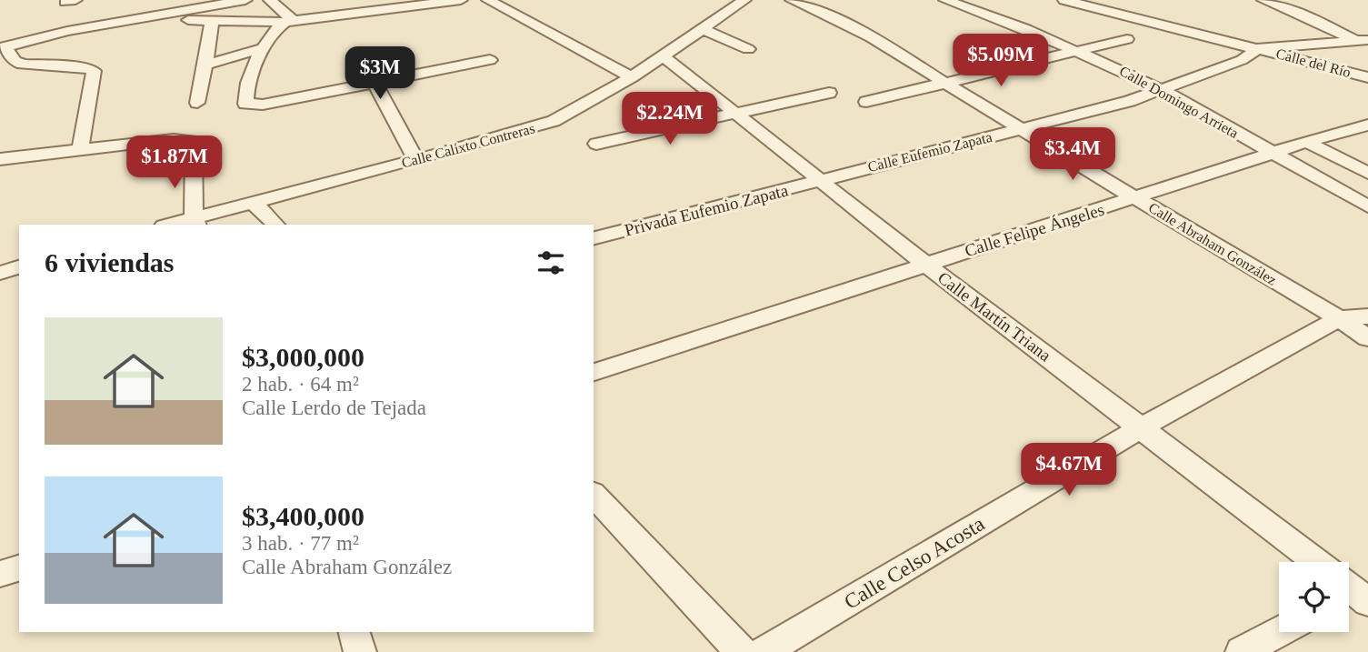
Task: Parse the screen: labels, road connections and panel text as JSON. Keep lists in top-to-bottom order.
{
  "streets": {
    "street": [
      "Calle del Río",
      "Calle Domingo Arrieta",
      "Calle Calixto Contreras",
      "Calle Eufemio Zapata",
      "Privada Eufemio Zapata",
      "Calle Felipe Ángeles",
      "Calle Abraham González",
      "Calle Martín Triana",
      "Calle Celso Acosta"
    ]
  },
  "crossings": [
    ["Calle del Río", "Calle Eufemio Zapata"],
    ["Calle Domingo Arrieta", "Calle Eufemio Zapata"],
    ["Calle Domingo Arrieta", "Calle Felipe Ángeles"],
    ["Calle Calixto Contreras", "Calle Martín Triana"],
    ["Calle Eufemio Zapata", "Privada Eufemio Zapata"],
    ["Calle Eufemio Zapata", "Calle Abraham González"],
    ["Calle Eufemio Zapata", "Calle Martín Triana"],
    ["Privada Eufemio Zapata", "Calle Martín Triana"],
    ["Calle Felipe Ángeles", "Calle Abraham González"],
    ["Calle Felipe Ángeles", "Calle Martín Triana"],
    ["Calle Abraham González", "Calle Celso Acosta"],
    ["Calle Martín Triana", "Calle Celso Acosta"]
  ],
  "page": {
    "price": [
      "$5.09M",
      "$3M",
      "$2.24M",
      "$3.4M",
      "$1.87M",
      "$4.67M"
    ],
    "heading": "6 viviendas",
    "list": [
      {
        "name": "$3,000,000",
        "note": "2 hab. · 64 m² · Calle Lerdo de Tejada"
      },
      {
        "name": "$3,400,000",
        "note": "3 hab. · 77 m² · Calle Abraham González"
      }
    ]
  }
}
